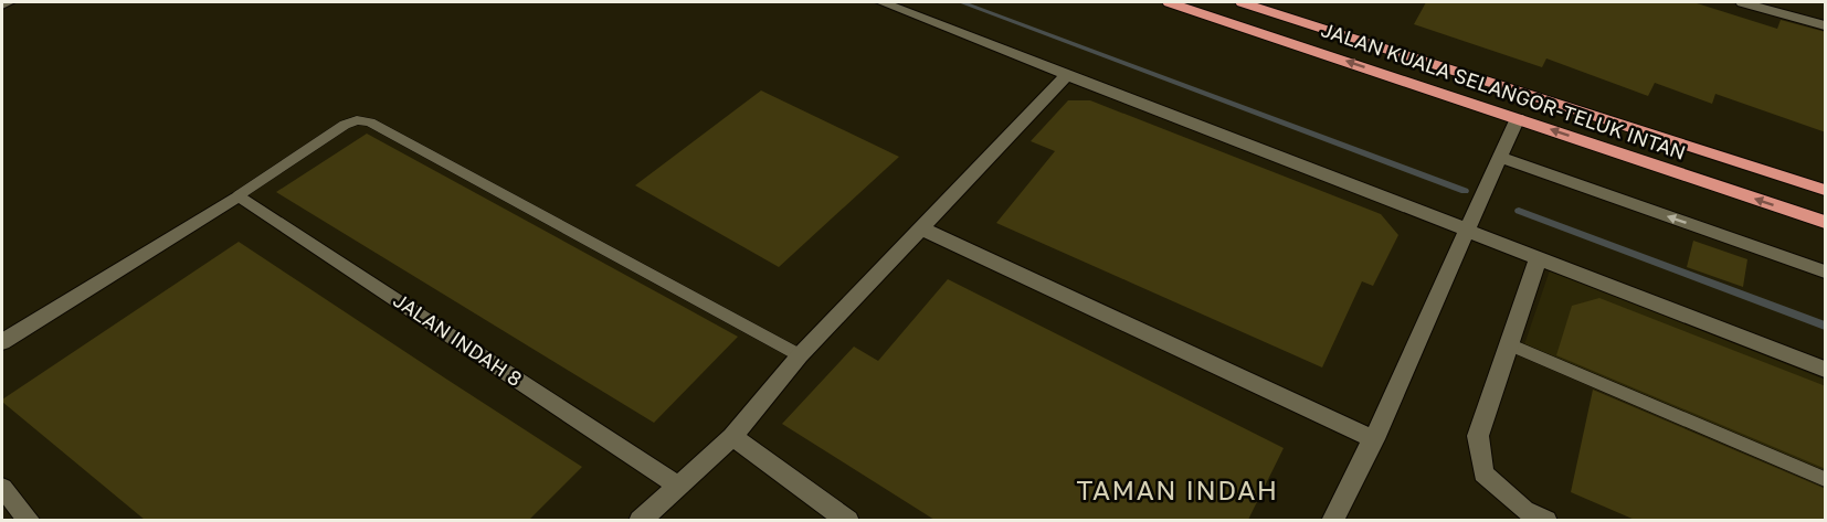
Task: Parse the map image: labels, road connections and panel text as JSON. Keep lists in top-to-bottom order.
{
  "streets": {
    "highway": ["JALAN KUALA SELANGOR-TELUK INTAN"],
    "street": ["JALAN INDAH 8"]
  },
  "districts": ["TAMAN INDAH"]
}
